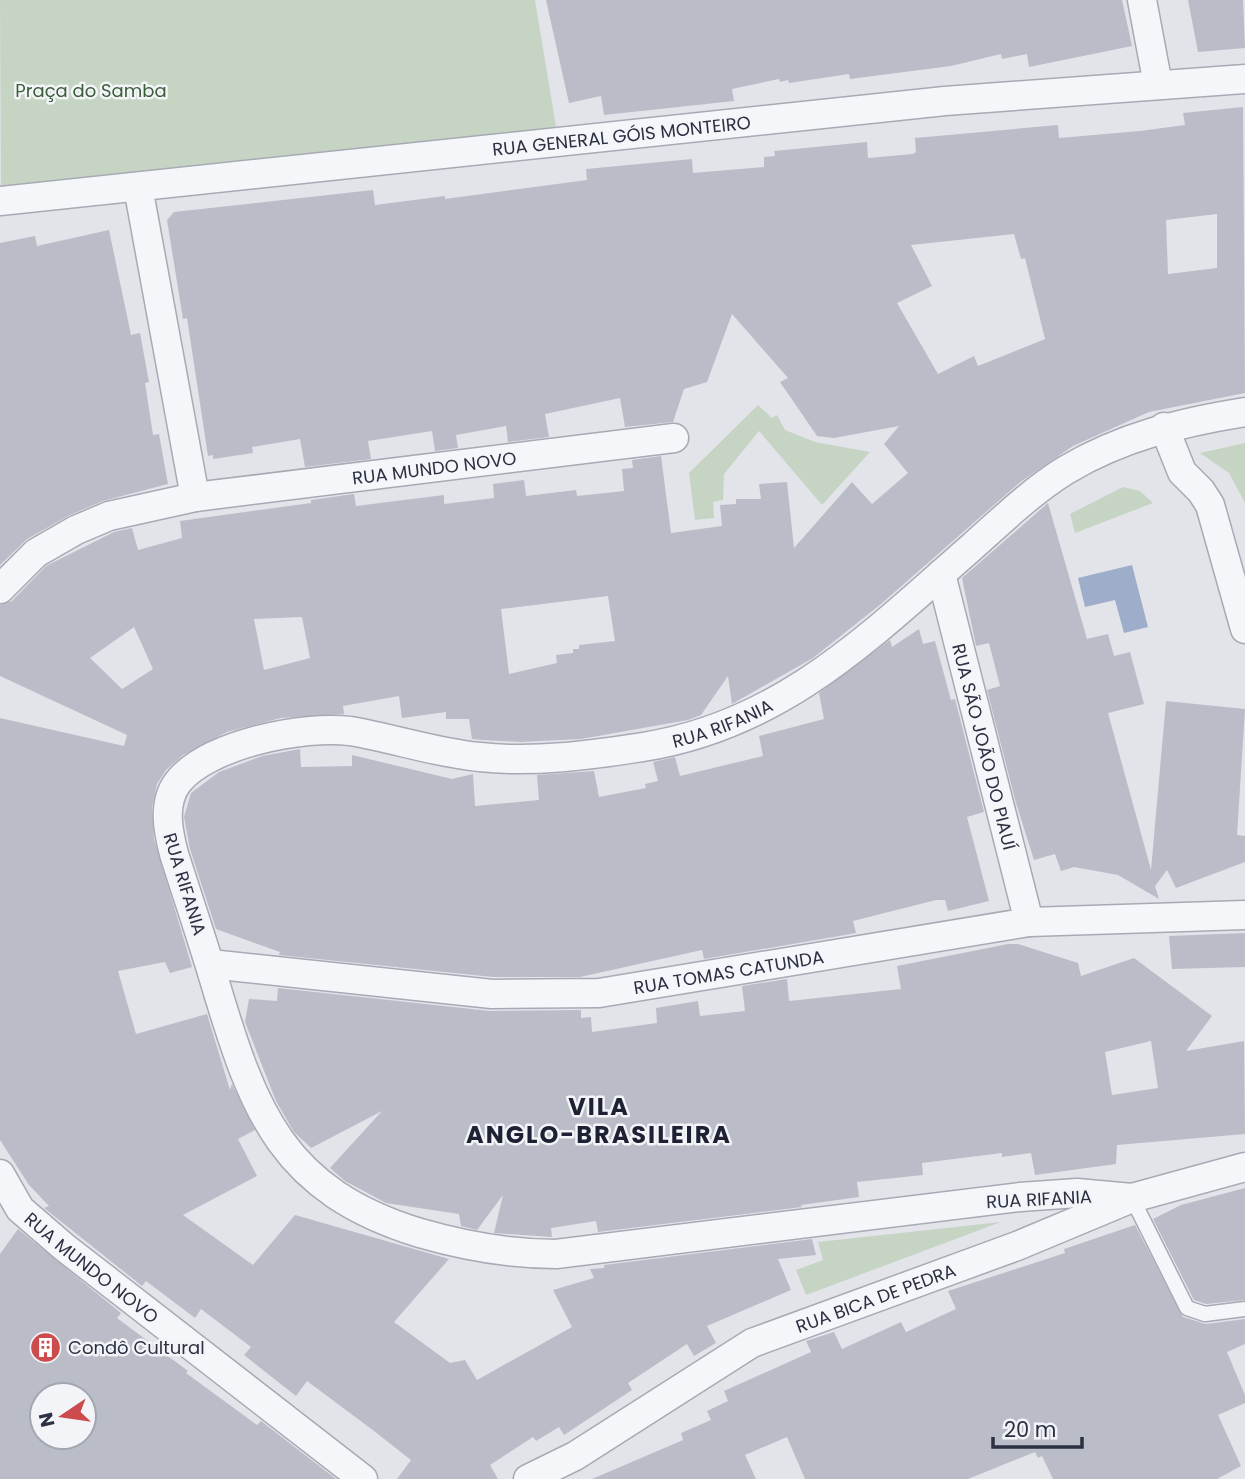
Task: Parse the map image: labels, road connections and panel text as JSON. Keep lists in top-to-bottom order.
{
  "streets": {
    "street": [
      "RUA GENERAL GÓIS MONTEIRO",
      "RUA MUNDO NOVO",
      "RUA RIFANIA",
      "RUA SÃO JOÃO DO PIAUÍ",
      "RUA TOMAS CATUNDA",
      "RUA BICA DE PEDRA"
    ]
  },
  "crossings": [
    ["RUA RIFANIA", "RUA SÃO JOÃO DO PIAUÍ"],
    ["RUA RIFANIA", "RUA TOMAS CATUNDA"],
    ["RUA RIFANIA", "RUA BICA DE PEDRA"],
    ["RUA SÃO JOÃO DO PIAUÍ", "RUA TOMAS CATUNDA"]
  ],
  "districts": ["VILA ANGLO-BRASILEIRA"],
  "parks": ["Praça do Samba"],
  "places": {
    "building": ["Condô Cultural"]
  },
  "scale_bar": "20 m",
  "north": "left"
}
